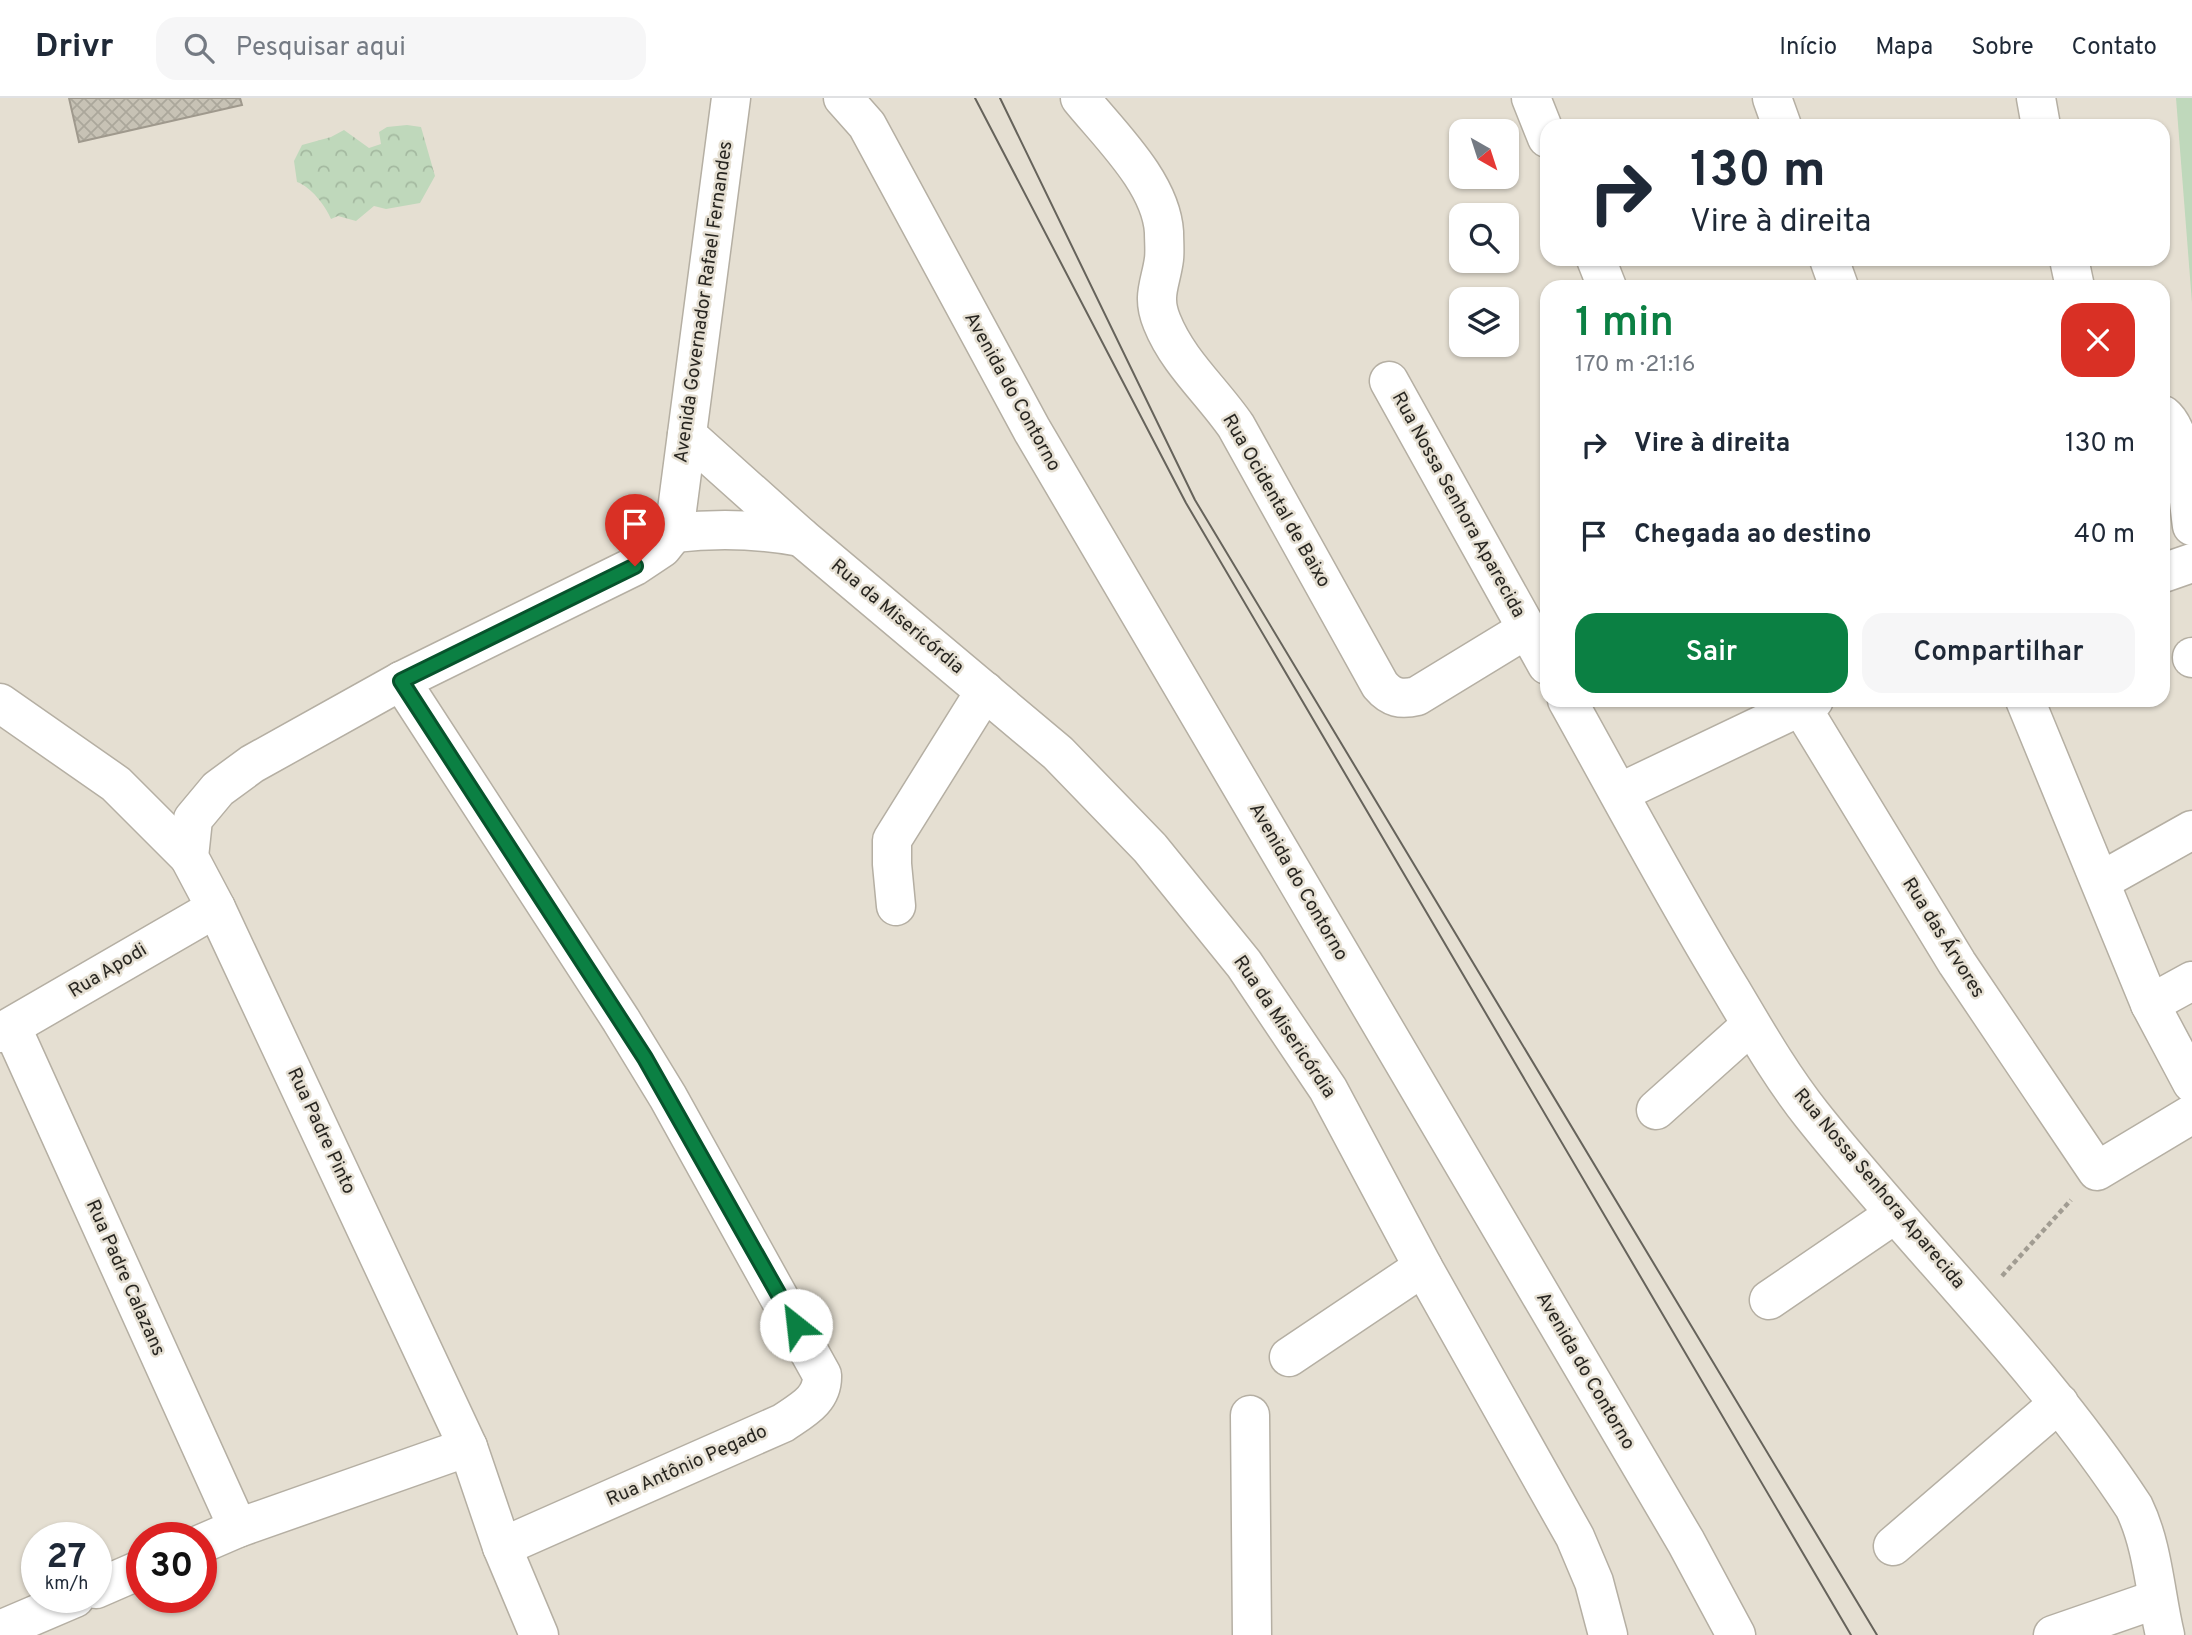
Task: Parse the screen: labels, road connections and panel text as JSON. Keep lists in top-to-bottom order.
{
  "streets": {
    "street": [
      "Avenida Governador Rafael Fernandes",
      "Avenida do Contorno",
      "Rua Ocidental de Baixo",
      "Rua Nossa Senhora Aparecida",
      "Rua da Misericórdia",
      "Rua das Árvores",
      "Rua Apodi",
      "Rua Padre Pinto",
      "Rua Padre Calazans",
      "Rua Antônio Pegado"
    ]
  },
  "crossings": [
    ["Avenida Governador Rafael Fernandes", "Rua da Misericórdia"],
    ["Rua Ocidental de Baixo", "Rua Nossa Senhora Aparecida"],
    ["Rua Apodi", "Rua Padre Pinto"],
    ["Rua Apodi", "Rua Padre Calazans"],
    ["Rua Padre Pinto", "Rua Antônio Pegado"]
  ],
  "north": "bottom right",
  "page": {
    "header": "Drivr",
    "search": "Pesquisar aqui",
    "nav": [
      "Início",
      "Mapa",
      "Sobre",
      "Contato"
    ],
    "turn": ["130 m", "Vire à direita"],
    "heading": ["1 min", "170 m · 21:16"],
    "list": [
      {
        "name": "Vire à direita",
        "value": "130 m"
      },
      {
        "name": "Chegada ao destino",
        "value": "40 m"
      }
    ],
    "buttons": ["Sair", "Compartilhar"],
    "speed": "27 km/h",
    "limit": "30"
  }
}
